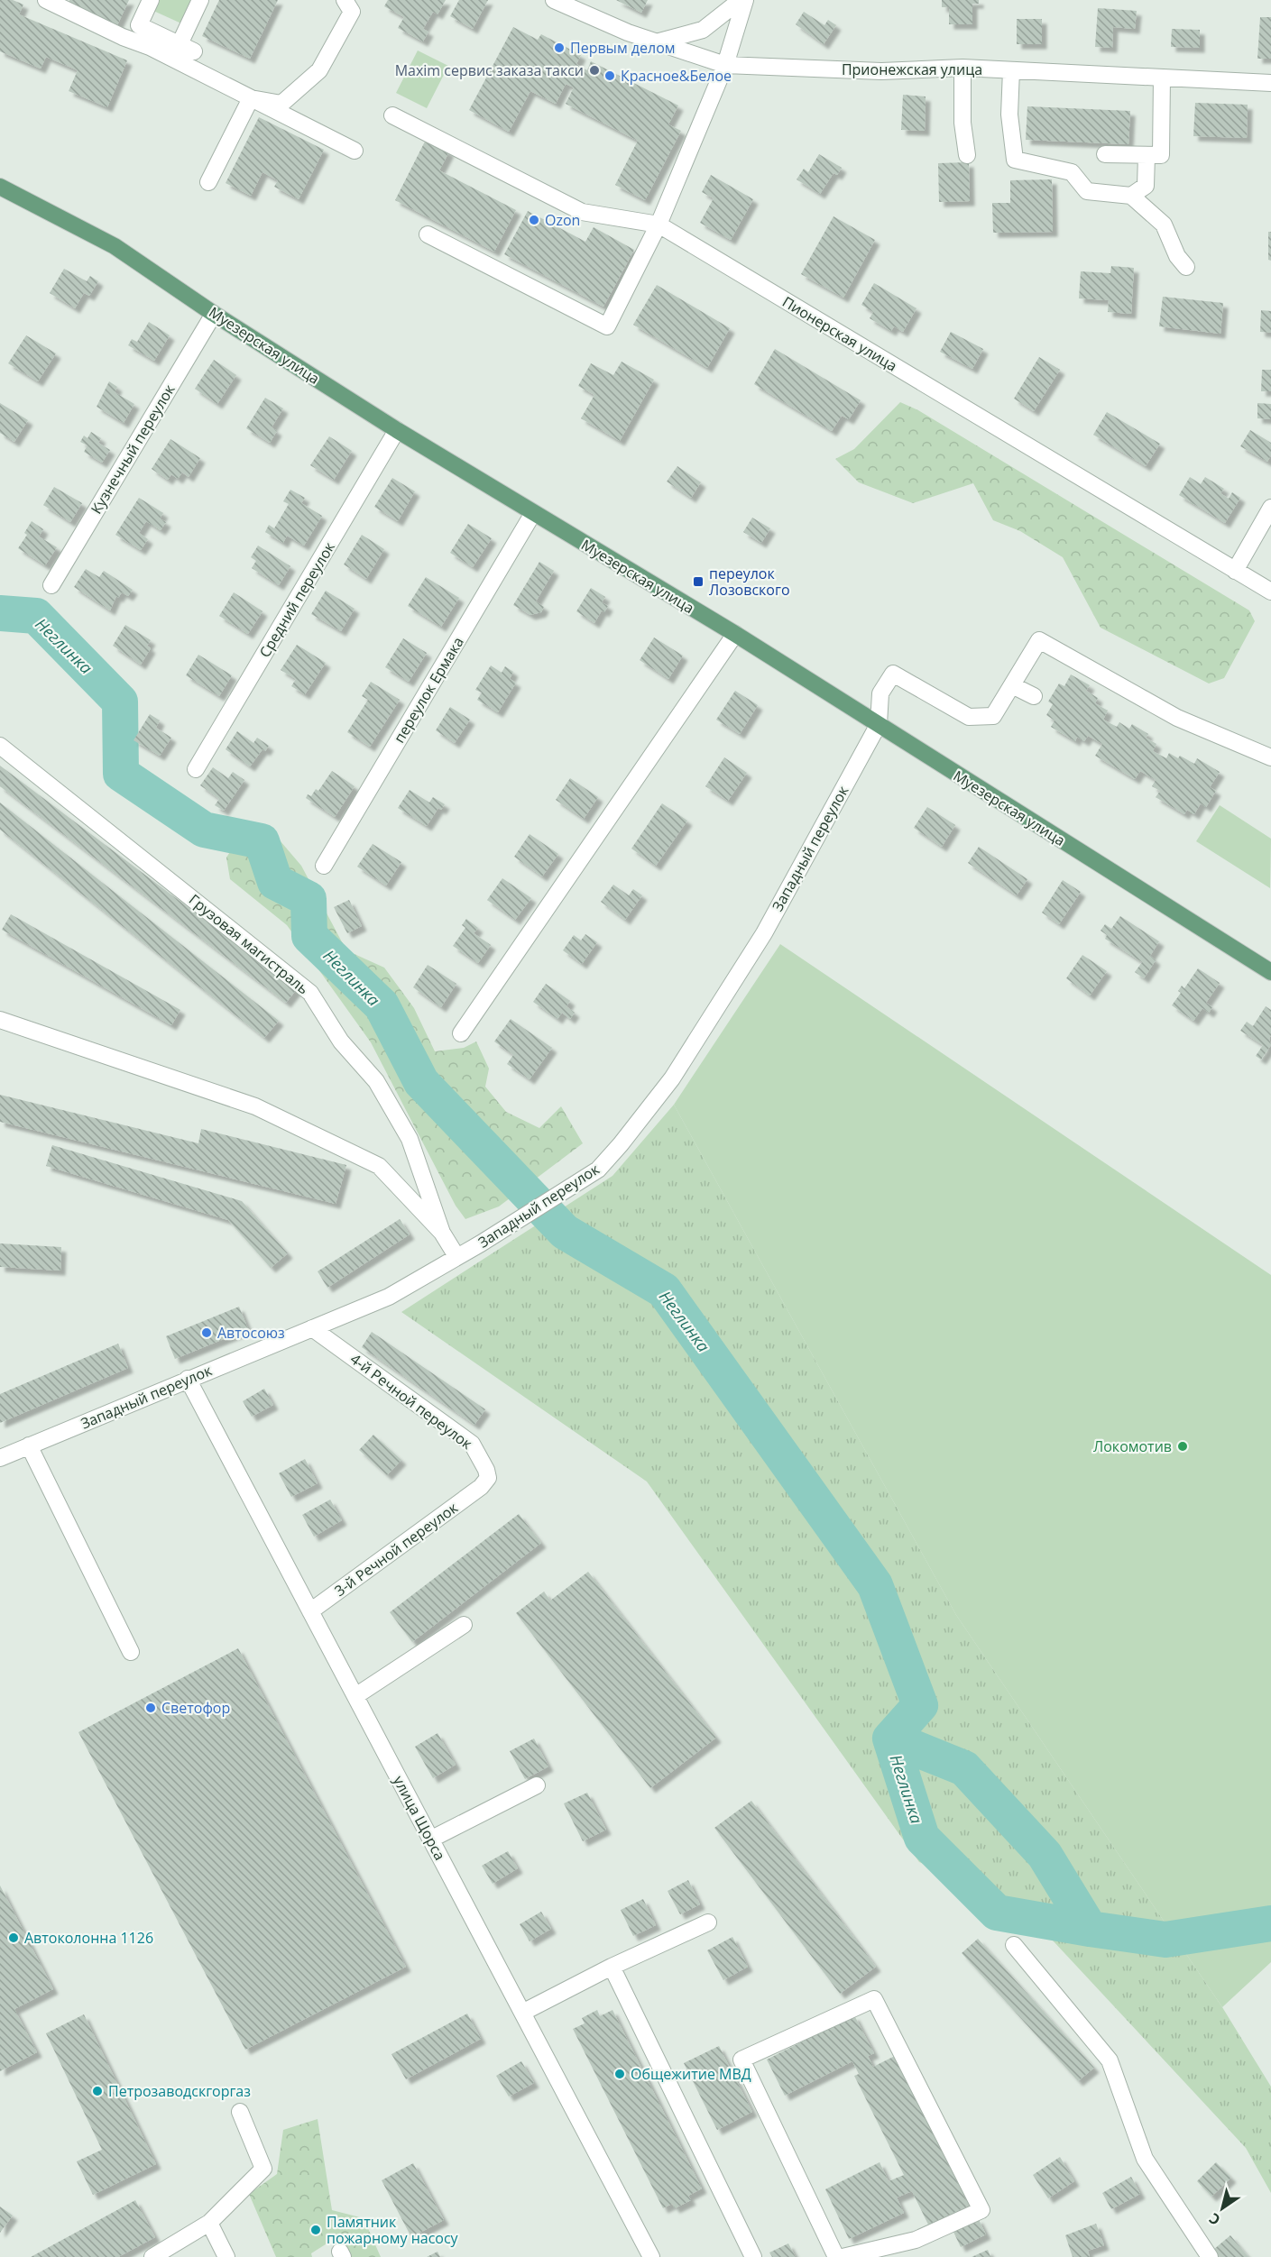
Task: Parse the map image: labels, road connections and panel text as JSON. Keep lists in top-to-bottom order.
{
  "streets": {
    "main road": ["Муезерская улица"],
    "street": [
      "Прионежская улица",
      "Пионерская улица",
      "Кузнечный переулок",
      "Средний переулок",
      "переулок Ермака",
      "Западный переулок",
      "Грузовая магистраль",
      "4-й Речной переулок",
      "3-й Речной переулок",
      "улица Щорса"
    ]
  },
  "crossings": [
    ["Муезерская улица", "Кузнечный переулок"],
    ["Муезерская улица", "Средний переулок"],
    ["Муезерская улица", "переулок Ермака"],
    ["Муезерская улица", "Западный переулок"],
    ["Западный переулок", "4-й Речной переулок"],
    ["Западный переулок", "улица Щорса"],
    ["4-й Речной переулок", "3-й Речной переулок"],
    ["3-й Речной переулок", "улица Щорса"]
  ],
  "water": ["Неглинка"],
  "places": {
    "other": [
      "Первым делом",
      "Maxim сервис заказа такси",
      "Красное&Белое",
      "Ozon",
      "Автосоюз",
      "Локомотив",
      "Светофор",
      "Автоколонна 1126",
      "Общежитие МВД",
      "Петрозаводскгоргаз",
      "Памятник пожарному насосу"
    ],
    "transit": ["переулок Лозовского"]
  },
  "north": "bottom left"
}
